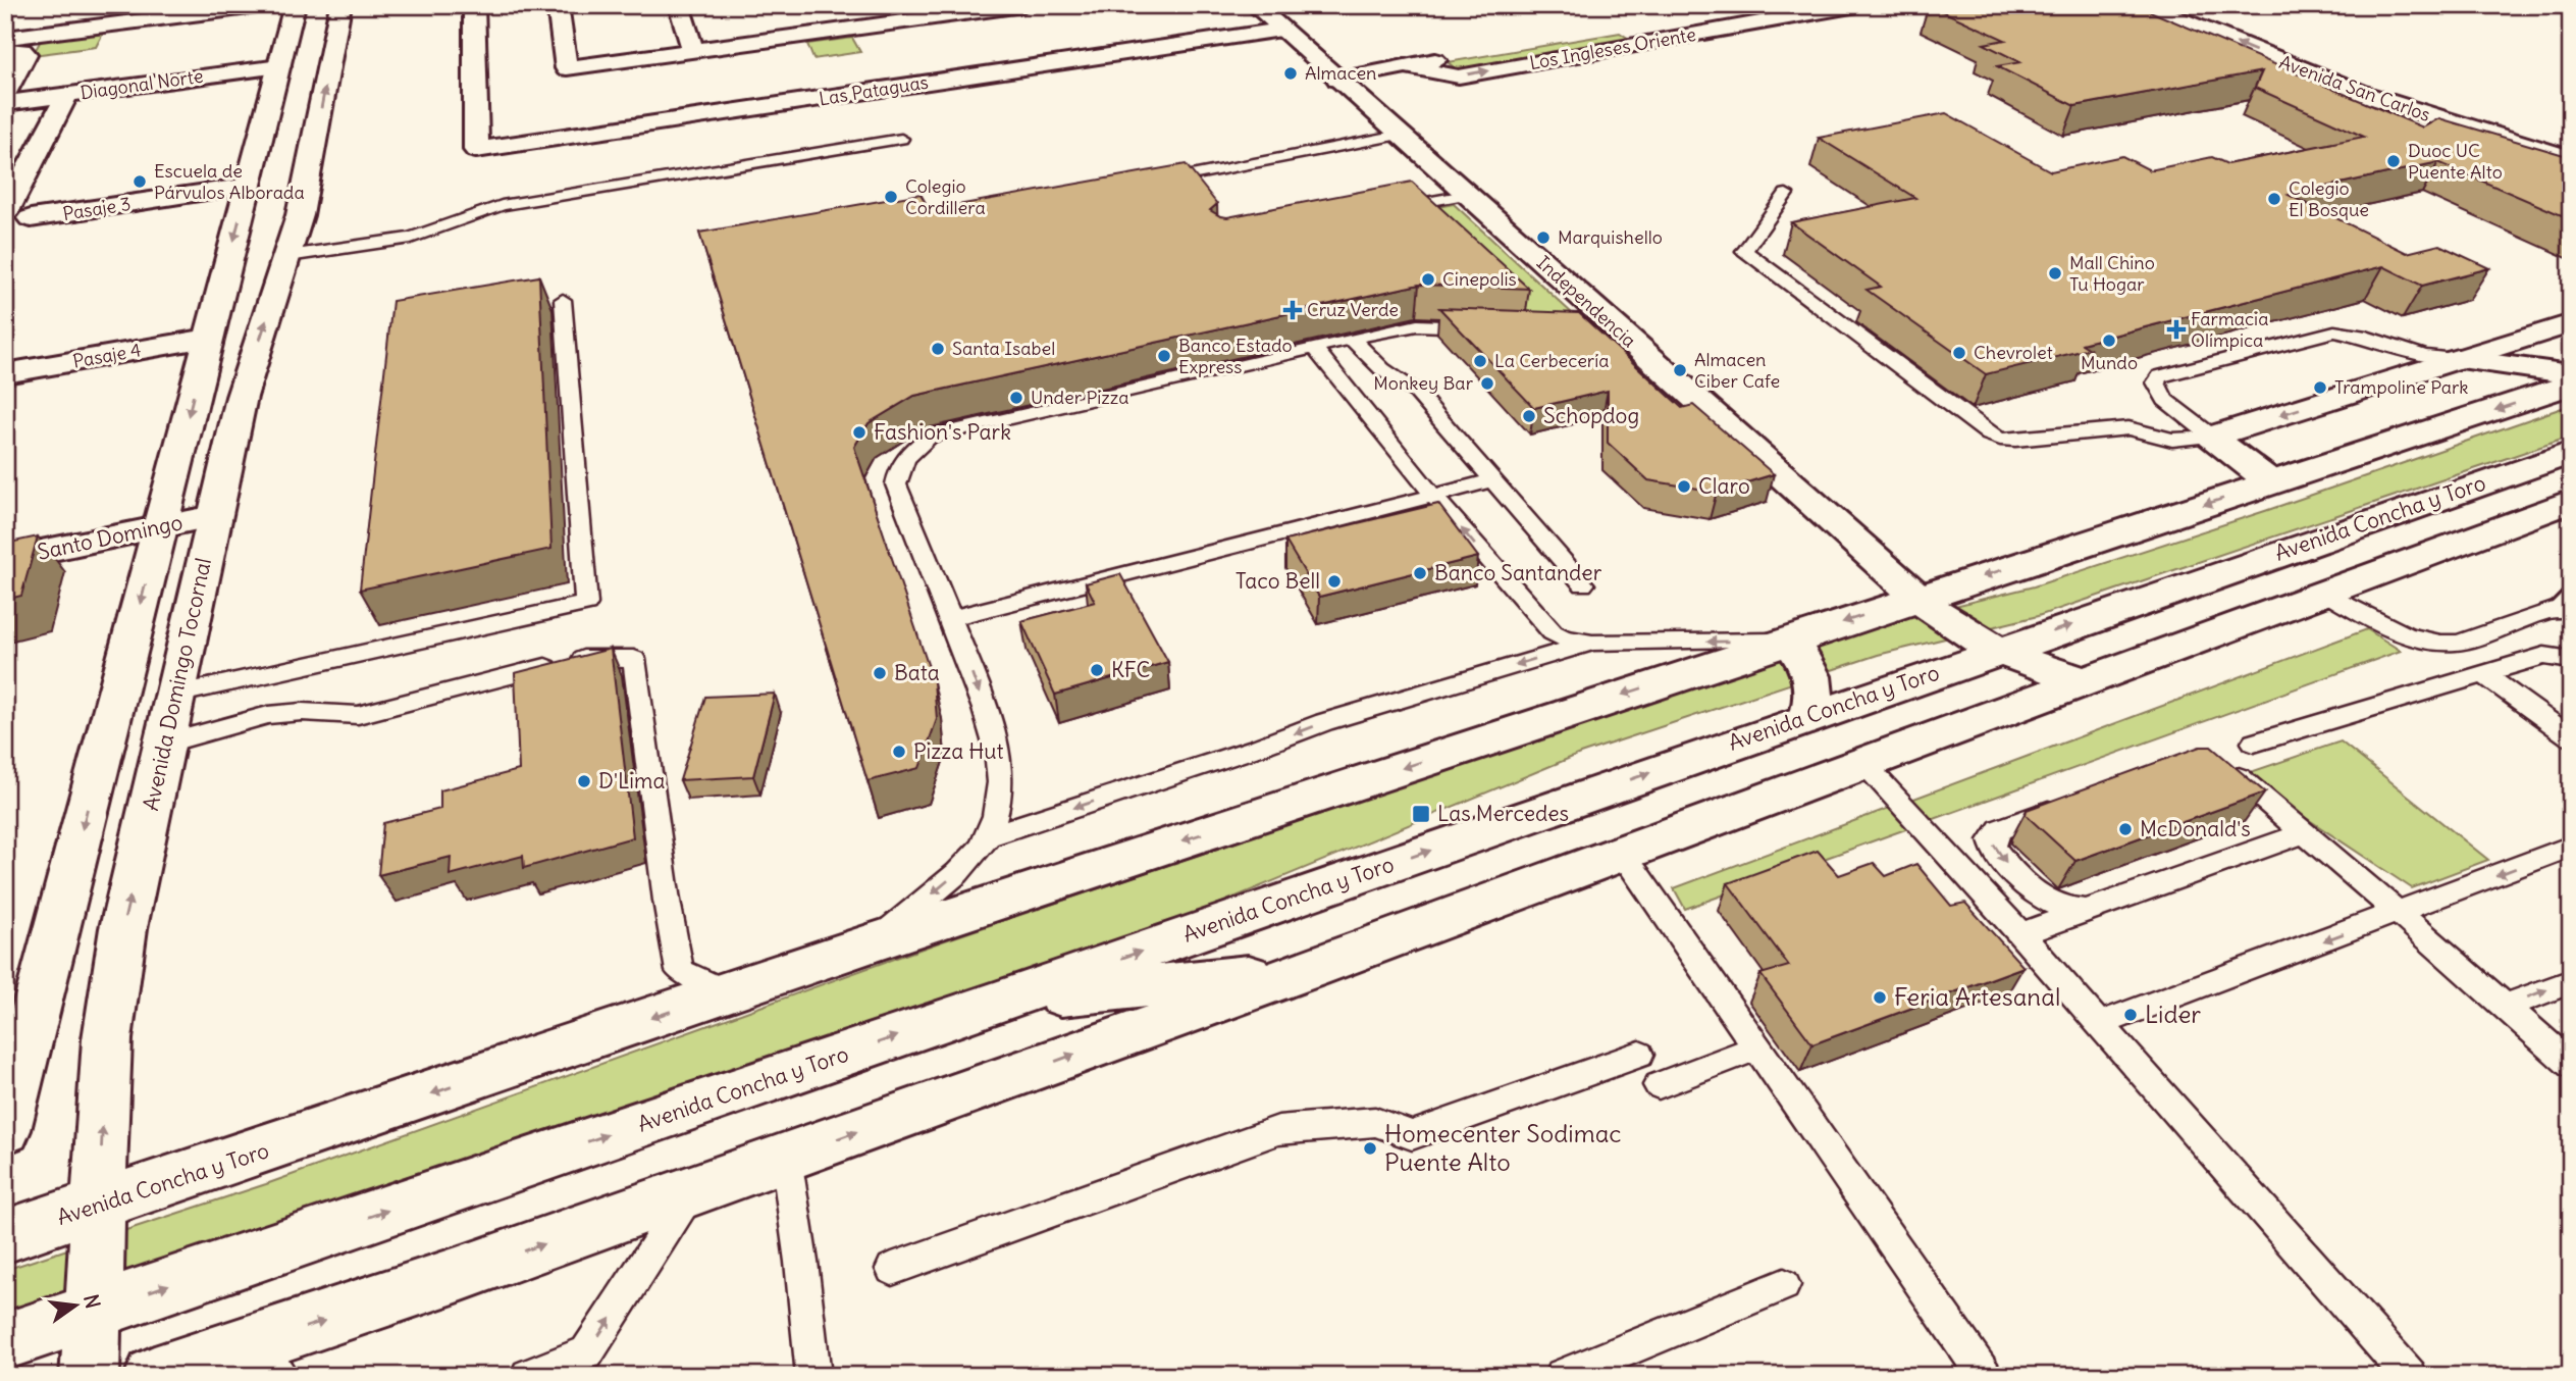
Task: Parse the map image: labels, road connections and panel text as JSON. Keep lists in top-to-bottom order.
{
  "streets": {
    "main road": [
      "Los Ingleses Oriente",
      "Diagonal Norte",
      "Avenida San Carlos",
      "Las Pataguas",
      "Pasaje 3",
      "Independencia",
      "Pasaje 4",
      "Avenida Concha y Toro",
      "Santo Domingo",
      "Avenida Domingo Tocornal"
    ]
  },
  "crossings": [
    ["Las Pataguas", "Independencia"],
    ["Independencia", "Avenida Concha y Toro"],
    ["Avenida Concha y Toro", "Avenida Domingo Tocornal"],
    ["Santo Domingo", "Avenida Domingo Tocornal"]
  ],
  "places": {
    "other": [
      "Almacen",
      "Duoc UC Puente Alto",
      "Escuela de Párvulos Alborada",
      "Colegio Cordillera",
      "Colegio El Bosque",
      "Marquishello",
      "Mall Chino Tu Hogar",
      "Cinepolis",
      "Mundo",
      "Santa Isabel",
      "Chevrolet",
      "Banco Estado Express",
      "La Cerbecería",
      "Almacen Ciber Cafe",
      "Monkey Bar",
      "Trampoline Park",
      "Under Pizza",
      "Schopdog",
      "Fashion's Park",
      "Claro",
      "Banco Santander",
      "Taco Bell",
      "KFC",
      "Bata",
      "Pizza Hut",
      "D'Lima",
      "McDonald's",
      "Feria Artesanal",
      "Lider",
      "Homecenter Sodimac Puente Alto"
    ],
    "health": ["Cruz Verde", "Farmacia Olímpica"],
    "transit": ["Las Mercedes"]
  },
  "north": "right"
}
